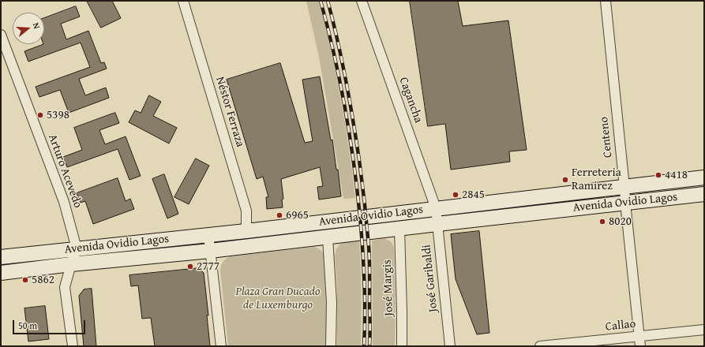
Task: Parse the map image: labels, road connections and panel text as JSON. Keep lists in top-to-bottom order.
{
  "streets": {
    "main road": ["Avenida Ovidio Lagos"],
    "street": [
      "Cagancha",
      "Néstor Ferraza",
      "Centeno",
      "Arturo Acevedo",
      "José Garibaldi",
      "José Margis",
      "Callao"
    ]
  },
  "crossings": [
    ["Cagancha", "Avenida Ovidio Lagos"],
    ["Cagancha", "José Garibaldi"],
    ["Néstor Ferraza", "Avenida Ovidio Lagos"],
    ["Centeno", "Avenida Ovidio Lagos"],
    ["Centeno", "Callao"],
    ["Arturo Acevedo", "Avenida Ovidio Lagos"],
    ["Avenida Ovidio Lagos", "José Garibaldi"],
    ["Avenida Ovidio Lagos", "José Margis"]
  ],
  "parks": ["Plaza Gran Ducado de Luxemburgo"],
  "places": [
    "5398",
    "4418",
    "Ferreteria Ramirez",
    "2845",
    "6965",
    "8020",
    "2777",
    "5862"
  ],
  "scale_bar": "50 m",
  "north": "right"
}
